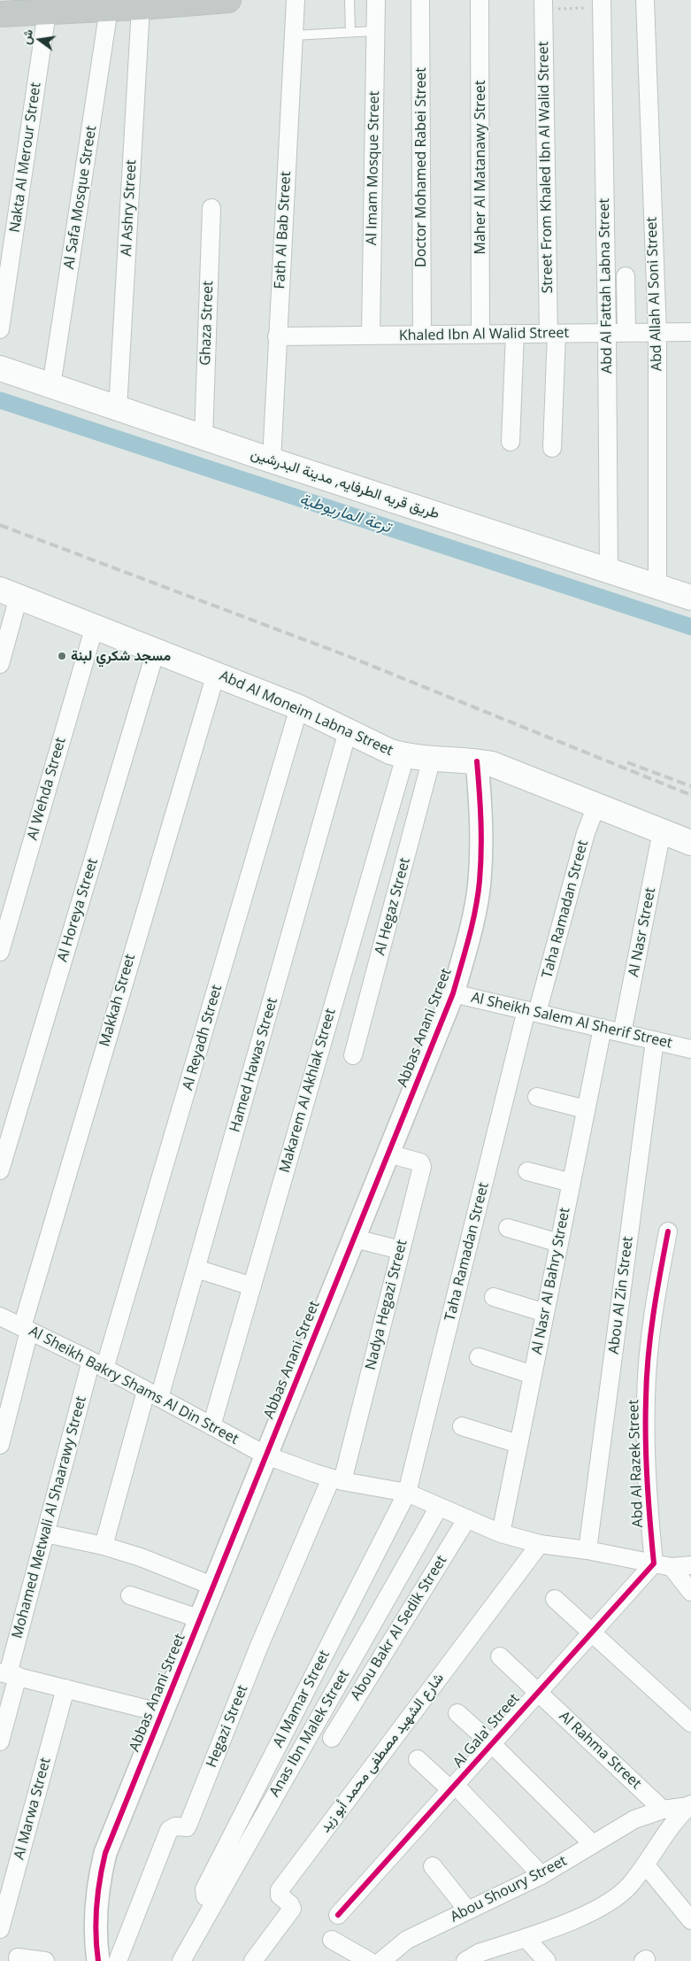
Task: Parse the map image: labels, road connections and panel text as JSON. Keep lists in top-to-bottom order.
{
  "streets": {
    "main road": ["طريق قريه الطرفايه, مدينة البدرشين", "Abd Al Moneim Labna Street"],
    "street": [
      "Nakta Al Merour Street",
      "Doctor Mohamed Rabei Street",
      "Maher Al Matanawy Street",
      "Street From Khaled Ibn Al Walid Street",
      "Al Imam Mosque Street",
      "Al Safa Mosque Street",
      "Al Ashry Street",
      "Fath Al Bab Street",
      "Abd Al Fattah Labna Street",
      "Abd Allah Al Soni Street",
      "Ghaza Street",
      "Khaled Ibn Al Walid Street",
      "Al Wehda Street",
      "Al Hegaz Street",
      "Taha Ramadan Street",
      "Al Horeya Street",
      "Al Nasr Street",
      "Makkah Street",
      "Al Sheikh Salem Al Sherif Street",
      "Abbas Anani Street",
      "Al Reyadh Street",
      "Hamed Hawas Street",
      "Makarem Al Akhlak Street",
      "Al Nasr Al Bahry Street",
      "Abou Al Zin Street",
      "Nadya Hegazi Street",
      "Al Sheikh Bakry Shams Al Din Street",
      "Abd Al Razek Street",
      "Mohamed Metwali Al Shaarawy Street",
      "Abou Bakr Al Sedik Street",
      "Al Mamar Street",
      "Hegazi Street",
      "Al Gala' Street",
      "Anas Ibn Malek Street",
      "Al Rahma Street",
      "شارع الشهيد مصطفى محمد أبو زيد",
      "Al Marwa Street",
      "Abou Shoury Street"
    ]
  },
  "crossings": [
    ["Doctor Mohamed Rabei Street", "Khaled Ibn Al Walid Street"],
    ["Maher Al Matanawy Street", "Khaled Ibn Al Walid Street"],
    ["Street From Khaled Ibn Al Walid Street", "Khaled Ibn Al Walid Street"],
    ["Al Imam Mosque Street", "Khaled Ibn Al Walid Street"],
    ["Al Safa Mosque Street", "طريق قريه الطرفايه, مدينة البدرشين"],
    ["Al Ashry Street", "طريق قريه الطرفايه, مدينة البدرشين"],
    ["Fath Al Bab Street", "Khaled Ibn Al Walid Street"],
    ["Fath Al Bab Street", "طريق قريه الطرفايه, مدينة البدرشين"],
    ["Abd Al Fattah Labna Street", "Khaled Ibn Al Walid Street"],
    ["Abd Al Fattah Labna Street", "طريق قريه الطرفايه, مدينة البدرشين"],
    ["Abd Allah Al Soni Street", "Khaled Ibn Al Walid Street"],
    ["Abd Allah Al Soni Street", "طريق قريه الطرفايه, مدينة البدرشين"],
    ["Ghaza Street", "طريق قريه الطرفايه, مدينة البدرشين"],
    ["Abd Al Moneim Labna Street", "Al Wehda Street"],
    ["Abd Al Moneim Labna Street", "Al Hegaz Street"],
    ["Abd Al Moneim Labna Street", "Taha Ramadan Street"],
    ["Abd Al Moneim Labna Street", "Al Horeya Street"],
    ["Abd Al Moneim Labna Street", "Al Nasr Street"],
    ["Abd Al Moneim Labna Street", "Makkah Street"],
    ["Abd Al Moneim Labna Street", "Abbas Anani Street"],
    ["Abd Al Moneim Labna Street", "Al Reyadh Street"],
    ["Abd Al Moneim Labna Street", "Hamed Hawas Street"],
    ["Abd Al Moneim Labna Street", "Makarem Al Akhlak Street"],
    ["Taha Ramadan Street", "Al Sheikh Salem Al Sherif Street"],
    ["Taha Ramadan Street", "Al Sheikh Bakry Shams Al Din Street"],
    ["Taha Ramadan Street", "Al Mamar Street"],
    ["Al Nasr Street", "Al Sheikh Salem Al Sherif Street"],
    ["Makkah Street", "Al Sheikh Bakry Shams Al Din Street"],
    ["Al Sheikh Salem Al Sherif Street", "Abbas Anani Street"],
    ["Al Sheikh Salem Al Sherif Street", "Al Nasr Al Bahry Street"],
    ["Al Sheikh Salem Al Sherif Street", "Abou Al Zin Street"],
    ["Abbas Anani Street", "Nadya Hegazi Street"],
    ["Abbas Anani Street", "Al Sheikh Bakry Shams Al Din Street"],
    ["Al Reyadh Street", "Al Sheikh Bakry Shams Al Din Street"],
    ["Al Reyadh Street", "Mohamed Metwali Al Shaarawy Street"],
    ["Hamed Hawas Street", "Al Sheikh Bakry Shams Al Din Street"],
    ["Makarem Al Akhlak Street", "Al Sheikh Bakry Shams Al Din Street"],
    ["Al Nasr Al Bahry Street", "Al Sheikh Bakry Shams Al Din Street"],
    ["Abou Al Zin Street", "Al Sheikh Bakry Shams Al Din Street"],
    ["Nadya Hegazi Street", "Al Sheikh Bakry Shams Al Din Street"],
    ["Nadya Hegazi Street", "Hegazi Street"],
    ["Al Sheikh Bakry Shams Al Din Street", "Abd Al Razek Street"],
    ["Al Sheikh Bakry Shams Al Din Street", "Mohamed Metwali Al Shaarawy Street"],
    ["Al Sheikh Bakry Shams Al Din Street", "Abou Bakr Al Sedik Street"],
    ["Al Sheikh Bakry Shams Al Din Street", "Al Mamar Street"],
    ["Al Sheikh Bakry Shams Al Din Street", "Hegazi Street"],
    ["Al Sheikh Bakry Shams Al Din Street", "Al Gala' Street"],
    ["Al Sheikh Bakry Shams Al Din Street", "Anas Ibn Malek Street"],
    ["Al Sheikh Bakry Shams Al Din Street", "شارع الشهيد مصطفى محمد أبو زيد"],
    ["Abd Al Razek Street", "Al Gala' Street"],
    ["Abou Bakr Al Sedik Street", "Anas Ibn Malek Street"],
    ["Al Mamar Street", "Anas Ibn Malek Street"],
    ["Al Gala' Street", "Al Rahma Street"],
    ["Al Rahma Street", "Abou Shoury Street"]
  ],
  "water": ["ترعة الماريوطية"],
  "places": ["مسجد شكري لبنة"],
  "north": "left"
}
